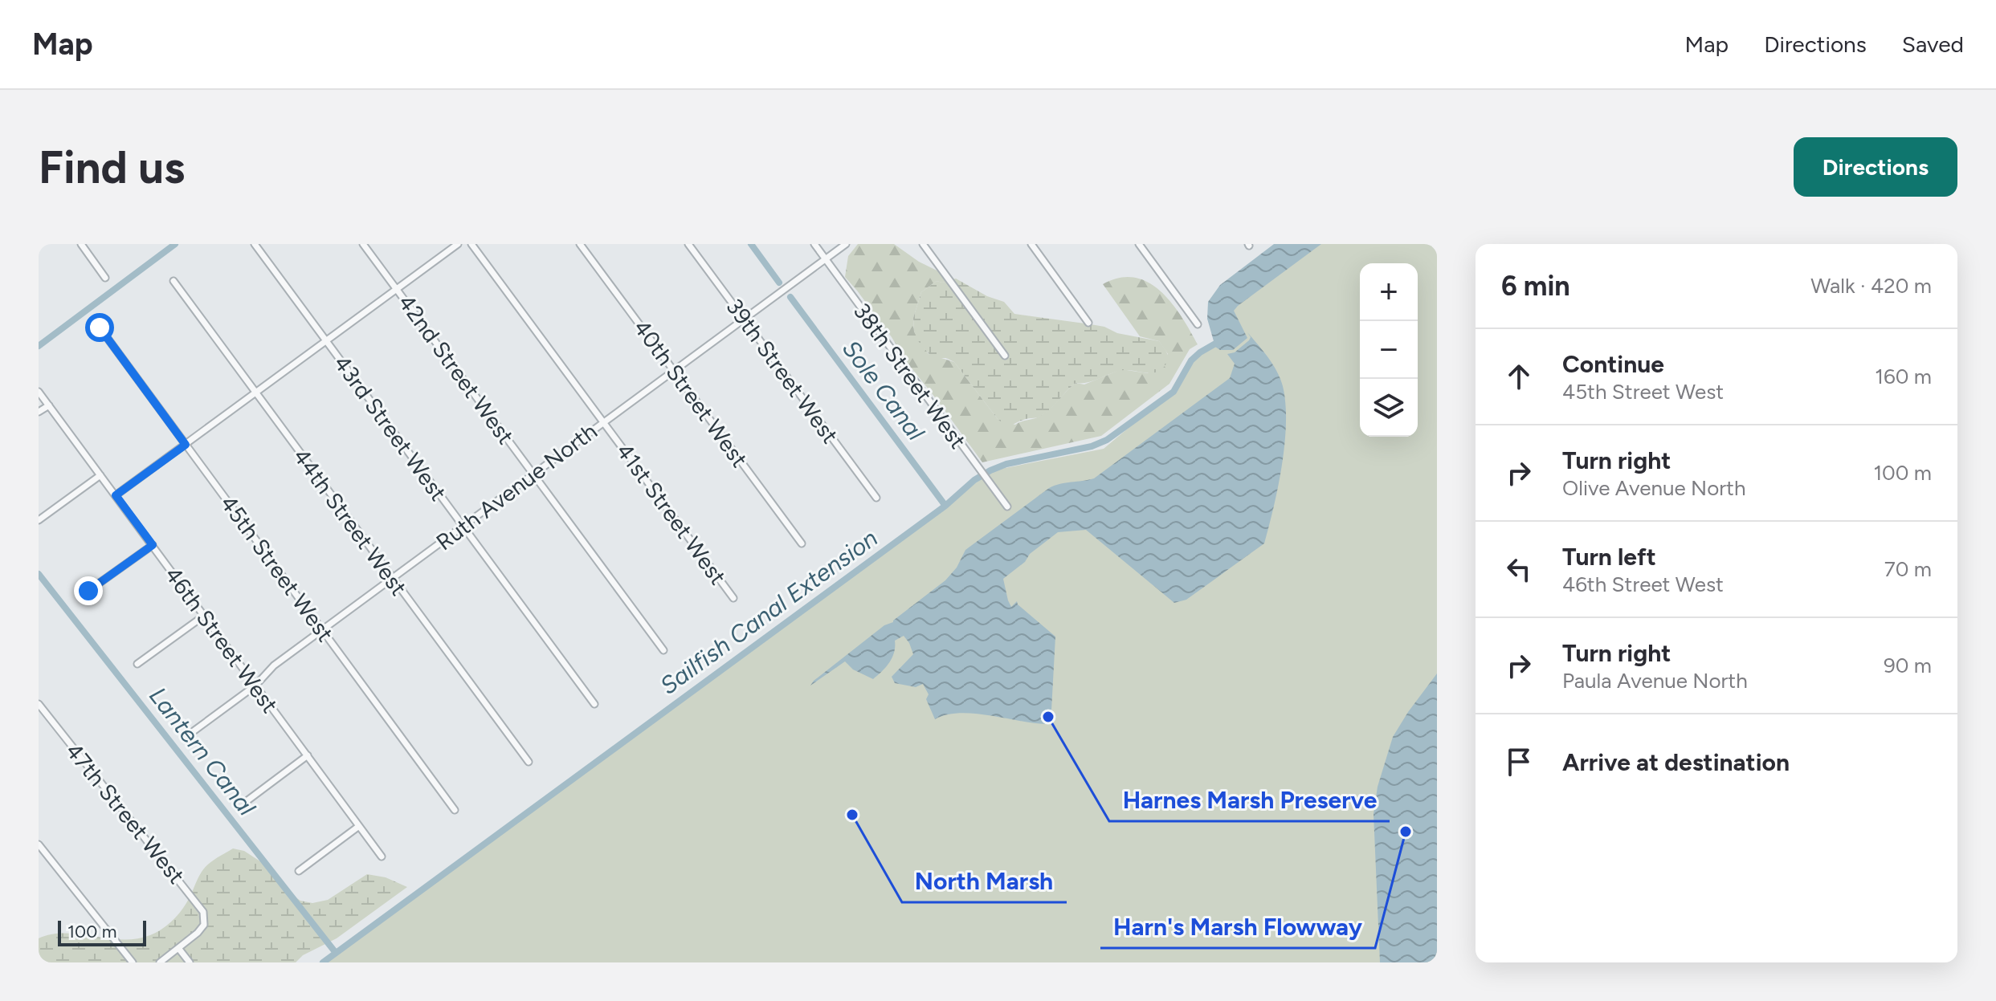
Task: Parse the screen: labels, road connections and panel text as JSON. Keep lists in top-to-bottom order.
{
  "streets": {
    "street": [
      "42nd Street West",
      "39th Street West",
      "38th Street West",
      "40th Street West",
      "43rd Street West",
      "Ruth Avenue North",
      "41st Street West",
      "44th Street West",
      "45th Street West",
      "46th Street West",
      "47th Street West"
    ]
  },
  "crossings": [
    ["42nd Street West", "Ruth Avenue North"],
    ["39th Street West", "Ruth Avenue North"],
    ["38th Street West", "Ruth Avenue North"],
    ["40th Street West", "Ruth Avenue North"],
    ["43rd Street West", "Ruth Avenue North"],
    ["Ruth Avenue North", "41st Street West"],
    ["Ruth Avenue North", "44th Street West"],
    ["Ruth Avenue North", "45th Street West"],
    ["Ruth Avenue North", "46th Street West"]
  ],
  "water": ["Sole Canal", "Sailfish Canal Extension", "Lantern Canal"],
  "places": ["Harnes Marsh Preserve", "North Marsh", "Harn's Marsh Flowway"],
  "scale_bar": "100 m",
  "page": {
    "header": "Map",
    "nav": ["Map", "Directions", "Saved"],
    "buttons": "Directions",
    "title": "Find us",
    "heading": ["6 min", "Walk · 420 m"],
    "map_buttons": ["+", "−"],
    "list": [
      ["Continue", "45th Street West", "160 m"],
      ["Turn right", "Olive Avenue North", "100 m"],
      ["Turn left", "46th Street West", "70 m"],
      ["Turn right", "Paula Avenue North", "90 m"],
      "Arrive at destination"
    ],
    "scale": "100 m"
  }
}
